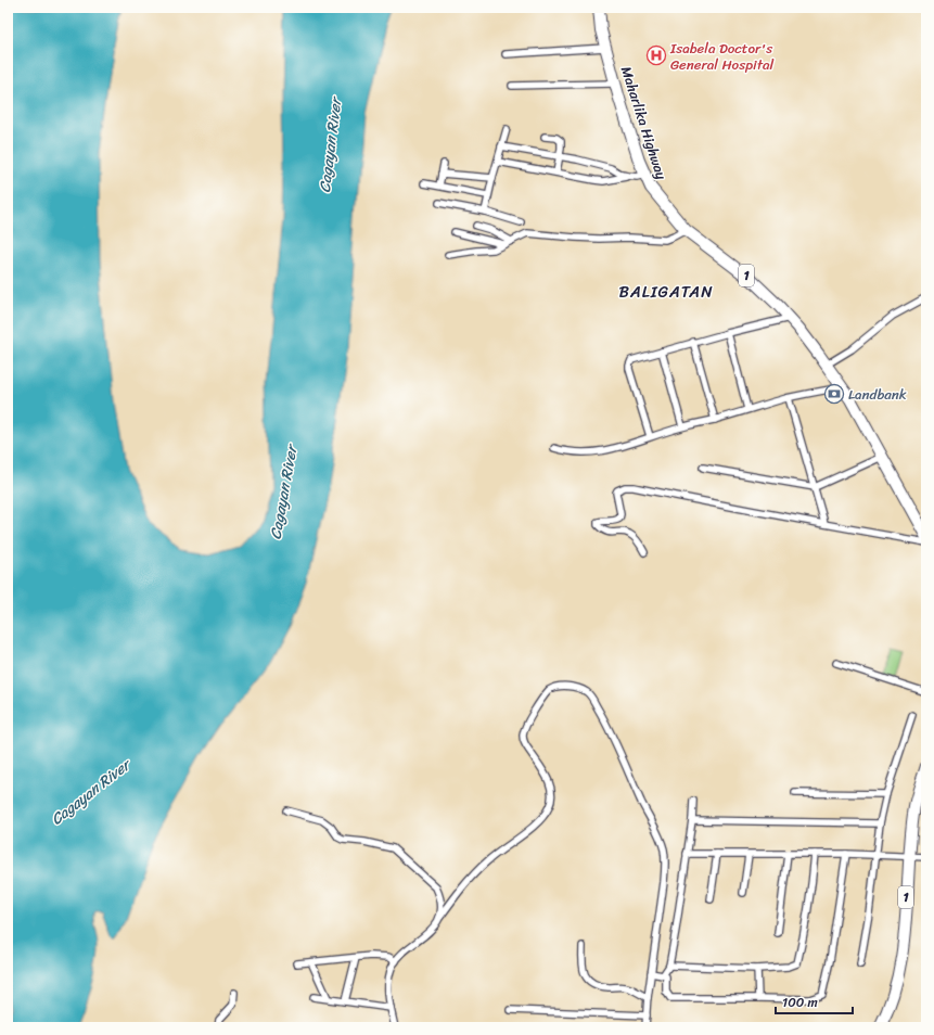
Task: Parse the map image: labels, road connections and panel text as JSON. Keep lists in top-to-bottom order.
{
  "streets": {
    "highway": ["Maharlika Highway", "1"]
  },
  "districts": ["BALIGATAN"],
  "water": ["Cagayan River"],
  "places": {
    "hospital": ["Isabela Doctor's General Hospital"],
    "bank": ["Landbank"]
  },
  "scale_bar": "100 m"
}
